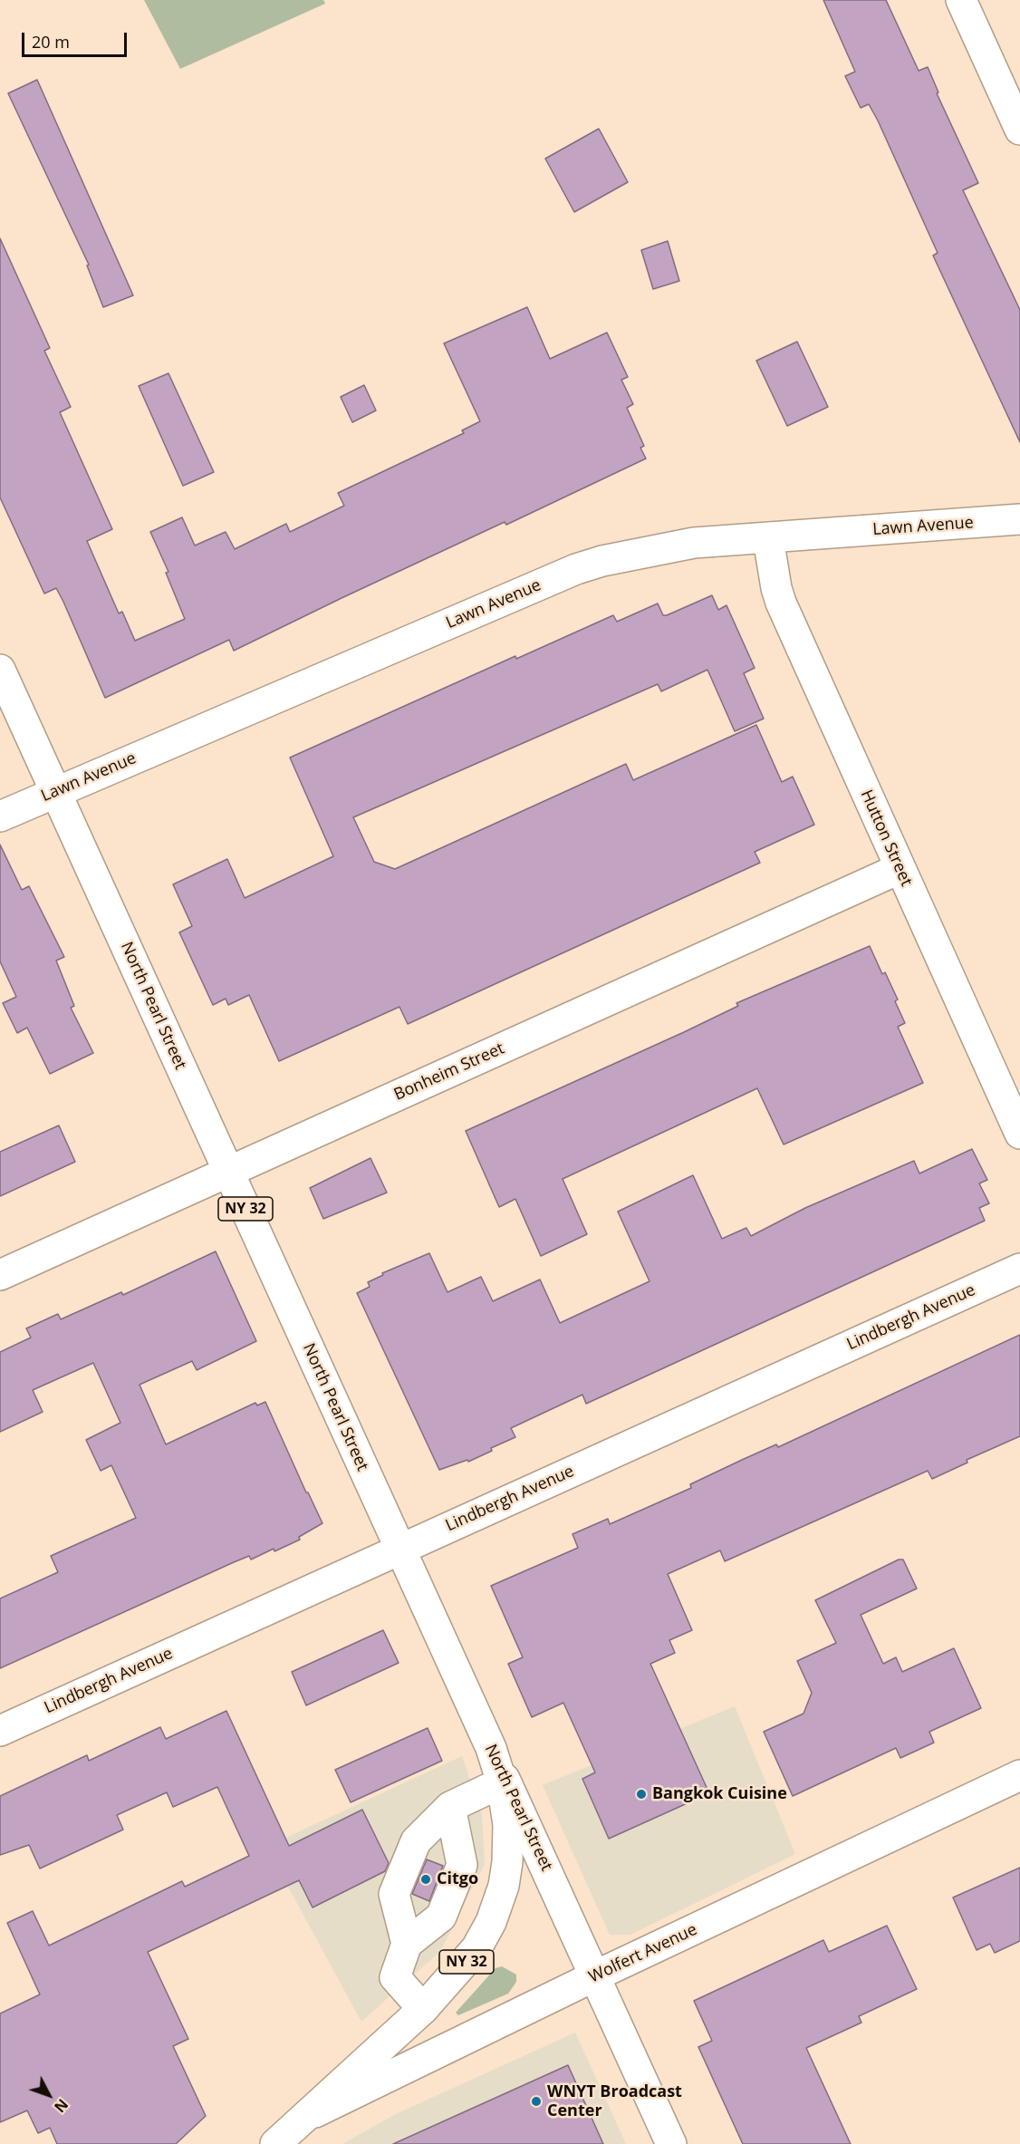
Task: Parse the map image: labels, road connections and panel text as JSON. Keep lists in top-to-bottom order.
{
  "streets": {
    "street": [
      "Lawn Avenue",
      "Hutton Street",
      "North Pearl Street",
      "Bonheim Street",
      "NY 32",
      "Lindbergh Avenue",
      "Wolfert Avenue"
    ]
  },
  "crossings": [
    ["Lawn Avenue", "Hutton Street"],
    ["Lawn Avenue", "North Pearl Street"],
    ["Hutton Street", "Bonheim Street"],
    ["North Pearl Street", "Bonheim Street"],
    ["North Pearl Street", "NY 32"],
    ["North Pearl Street", "Lindbergh Avenue"],
    ["North Pearl Street", "Wolfert Avenue"],
    ["NY 32", "Wolfert Avenue"]
  ],
  "places": ["Bangkok Cuisine", "Citgo", "WNYT Broadcast Center"],
  "scale_bar": "20 m",
  "north": "bottom right"
}
